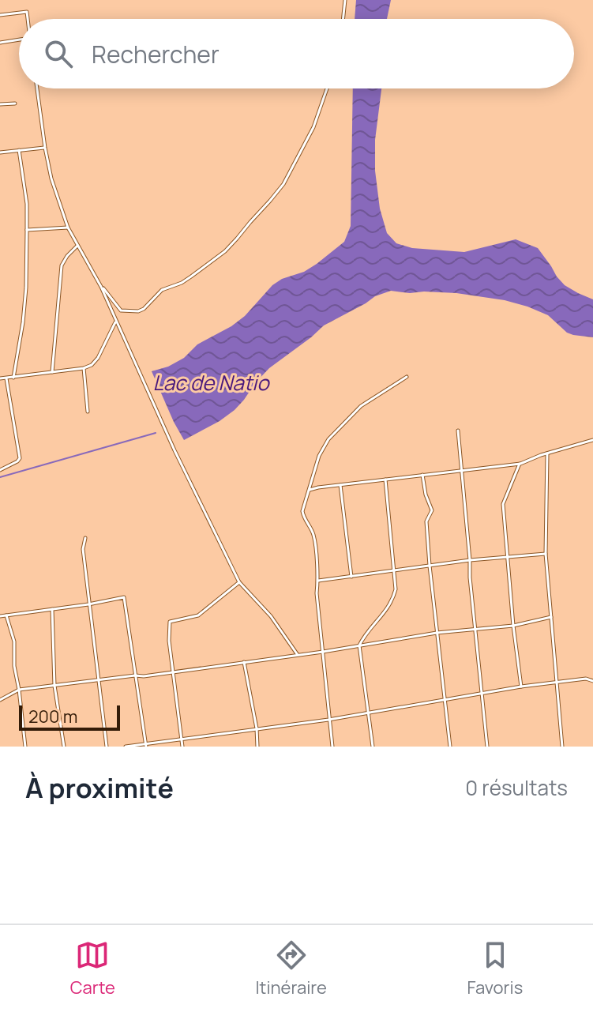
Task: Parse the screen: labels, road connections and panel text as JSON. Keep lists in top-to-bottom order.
{
  "water": ["Lac de Natio"],
  "scale_bar": "200 m",
  "page": {
    "search": "Rechercher",
    "scale": "200 m",
    "heading": ["À proximité", "0 résultats"],
    "nav": ["Carte", "Itinéraire", "Favoris"]
  }
}
